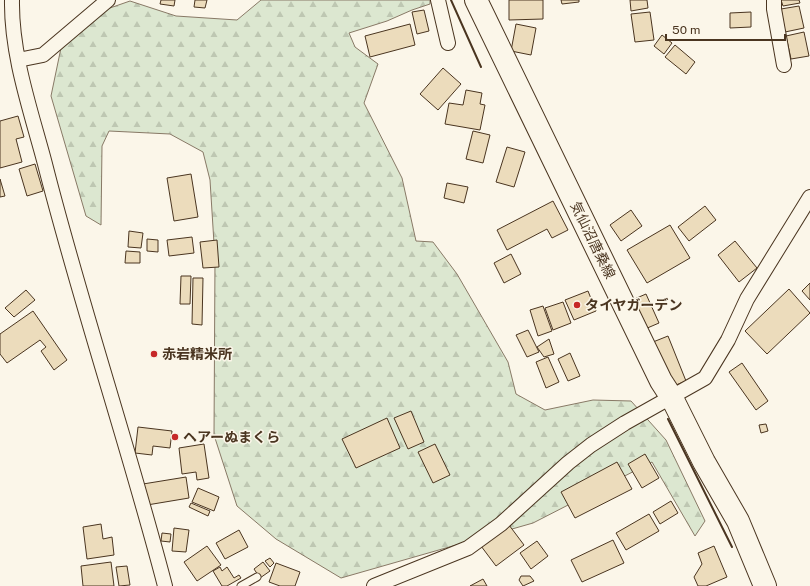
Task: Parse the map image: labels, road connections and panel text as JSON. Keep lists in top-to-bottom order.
{
  "streets": {
    "main road": ["気仙沼唐桑線"]
  },
  "places": ["タイヤガーデン", "赤岩精米所", "ヘアーぬまくら"],
  "scale_bar": "50 m"
}
